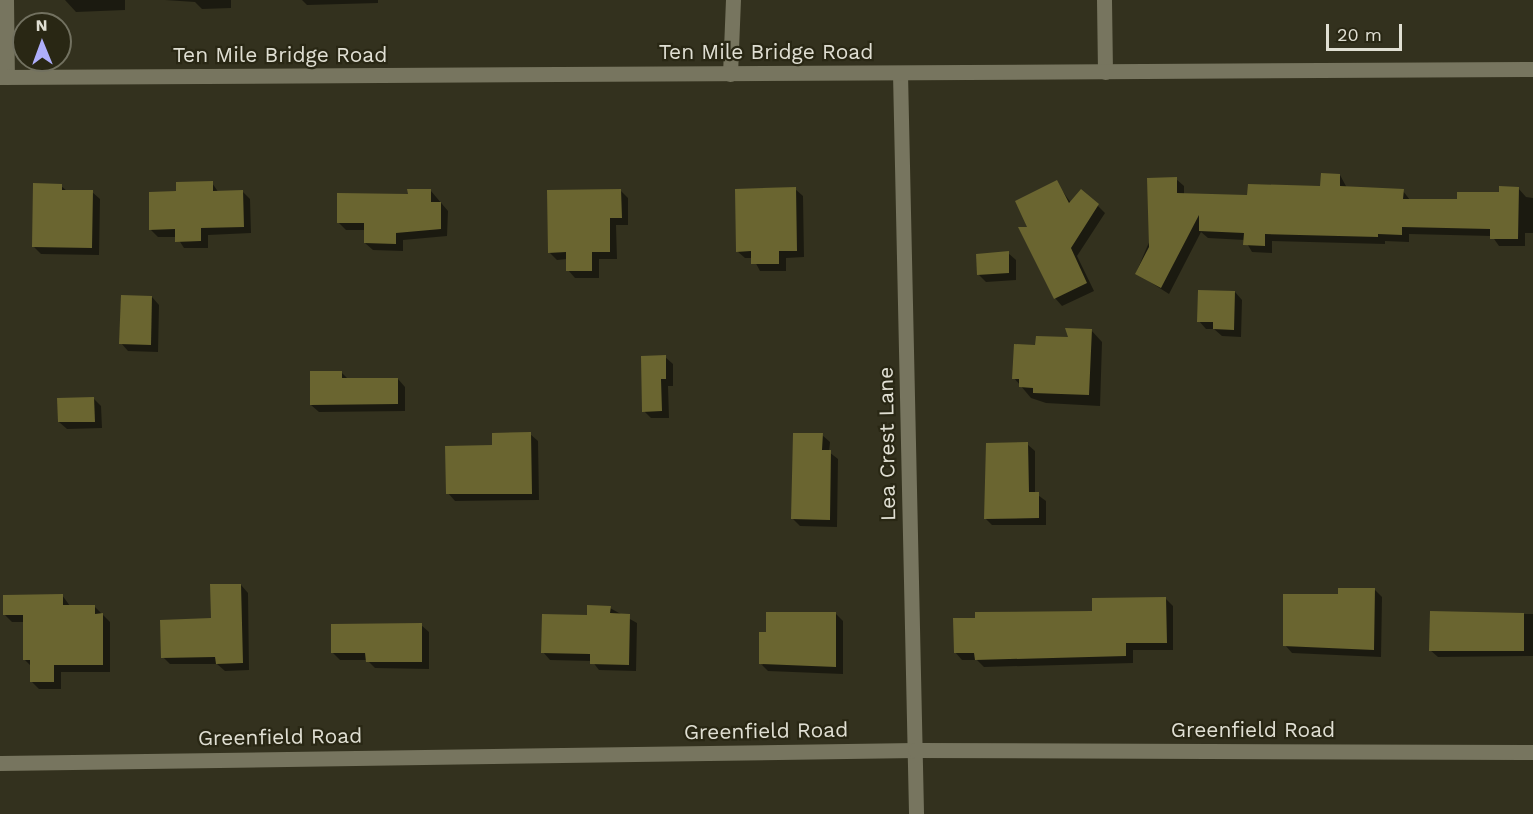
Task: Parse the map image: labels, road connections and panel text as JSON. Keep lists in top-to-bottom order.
{
  "streets": {
    "street": ["Ten Mile Bridge Road", "Lea Crest Lane", "Greenfield Road"]
  },
  "crossings": [
    ["Ten Mile Bridge Road", "Lea Crest Lane"],
    ["Lea Crest Lane", "Greenfield Road"]
  ],
  "scale_bar": "20 m",
  "north": "top"
}
